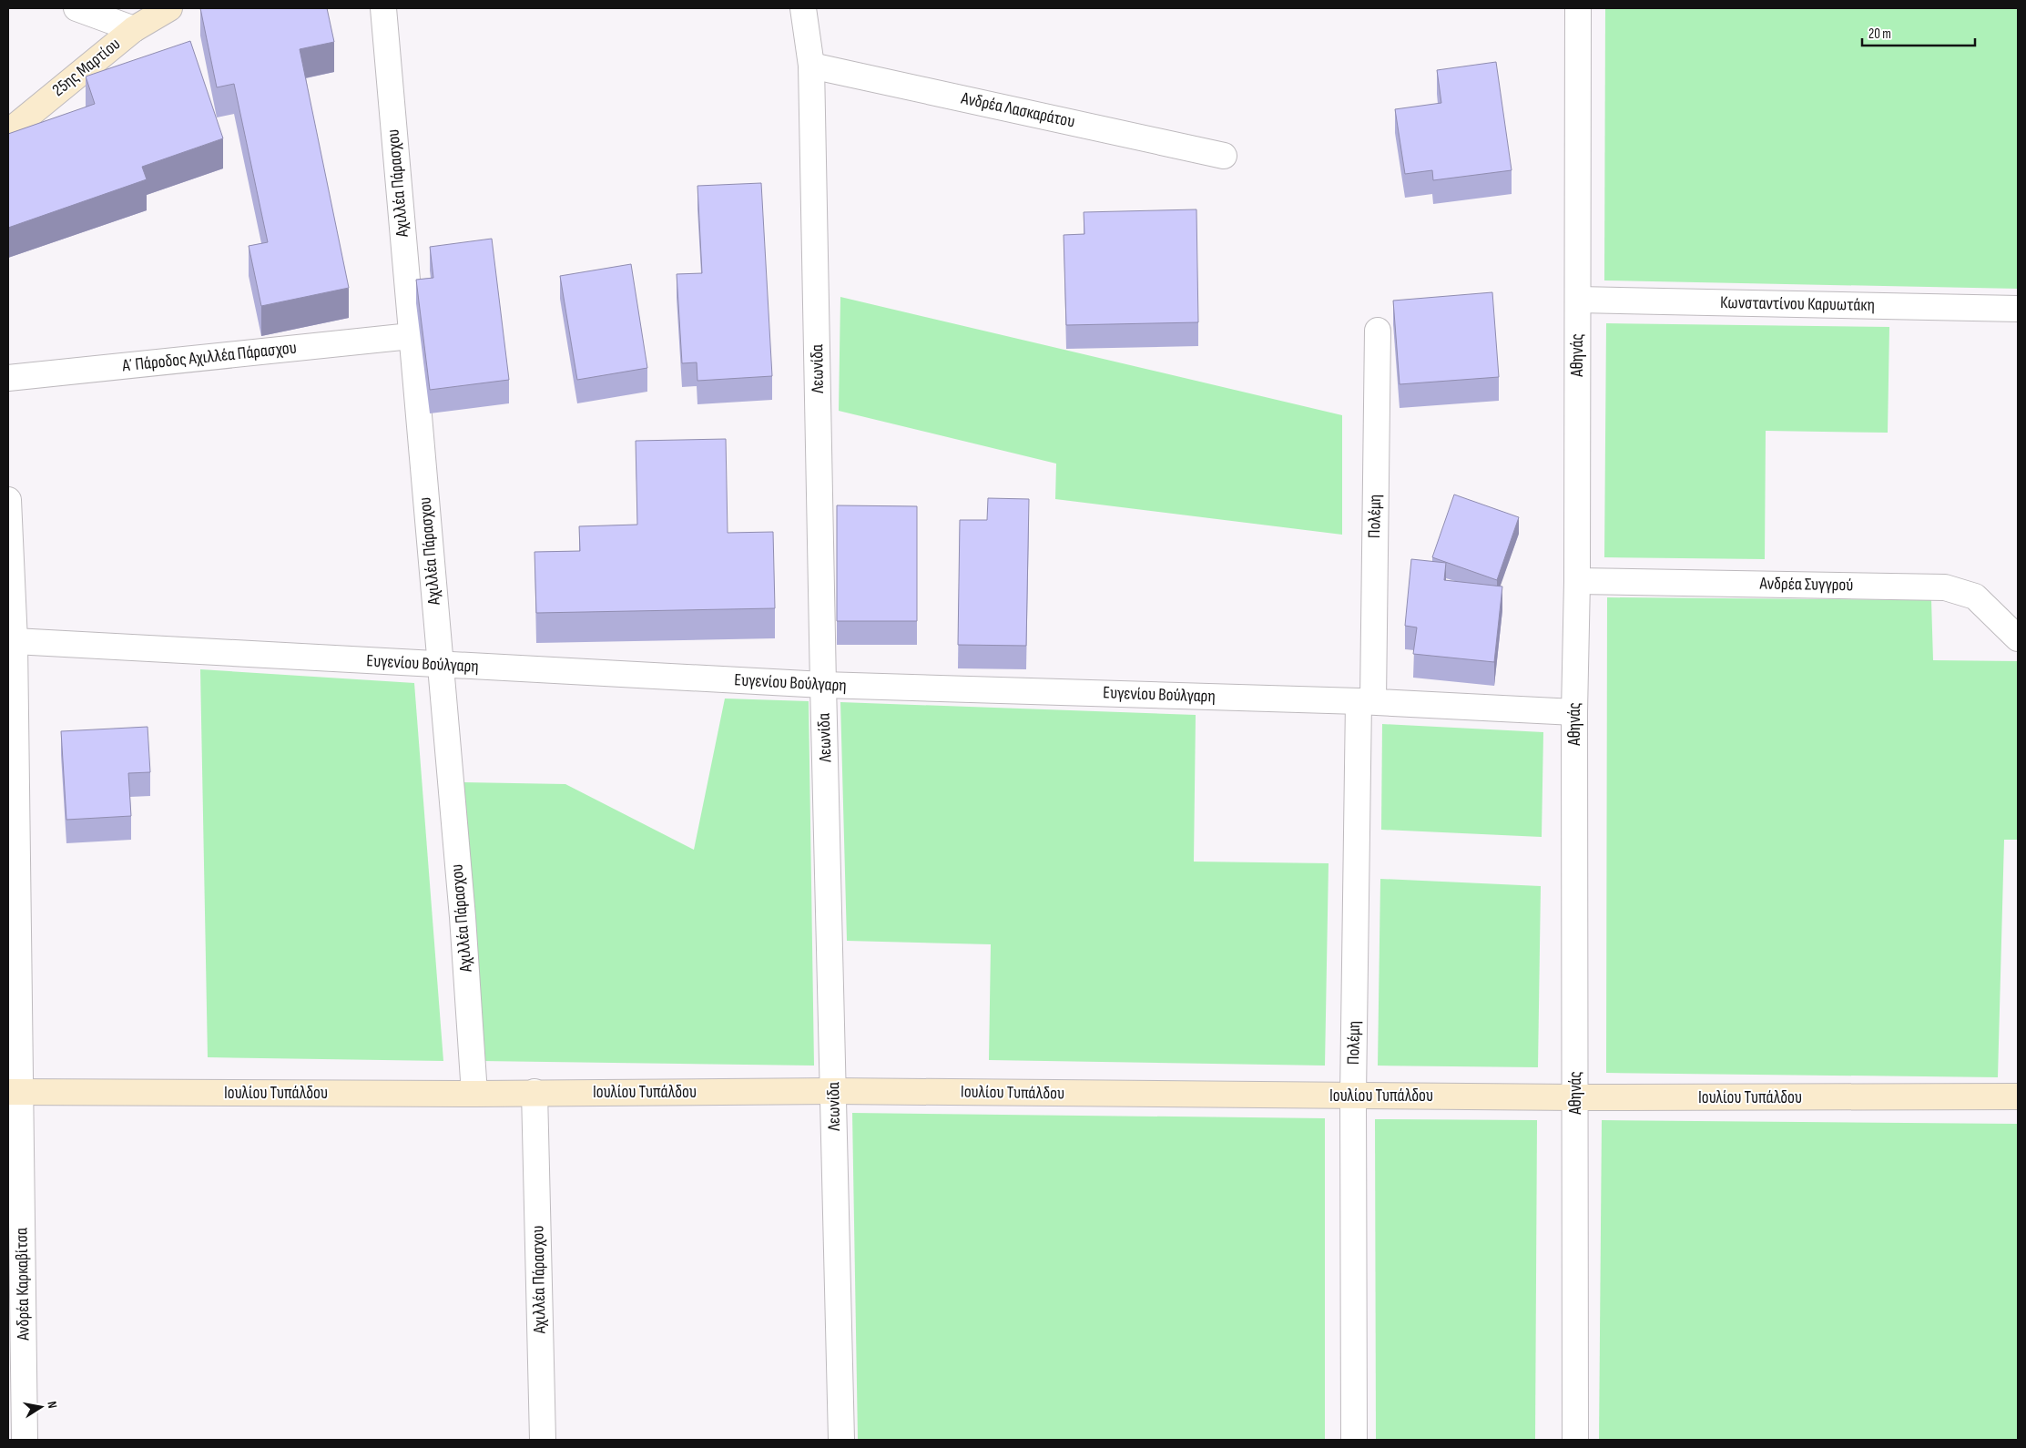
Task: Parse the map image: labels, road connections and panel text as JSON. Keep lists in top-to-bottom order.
{
  "streets": {
    "street": [
      "25ης Μαρτίου",
      "Ανδρέα Λασκαράτου",
      "Αχιλλέα Πάρασχου",
      "Κωνσταντίνου Καρυωτάκη",
      "Αθηνάς",
      "Α΄ Πάροδος Αχιλλέα Πάρασχου",
      "Λεωνίδα",
      "Πολέμη",
      "Ανδρέα Συγγρού",
      "Ευγενίου Βούλγαρη",
      "Ιουλίου Τυπάλδου",
      "Ανδρέα Καρκαβίτσα"
    ]
  },
  "crossings": [
    ["Ανδρέα Λασκαράτου", "Λεωνίδα"],
    ["Αχιλλέα Πάρασχου", "Α΄ Πάροδος Αχιλλέα Πάρασχου"],
    ["Αχιλλέα Πάρασχου", "Ευγενίου Βούλγαρη"],
    ["Αχιλλέα Πάρασχου", "Ιουλίου Τυπάλδου"],
    ["Κωνσταντίνου Καρυωτάκη", "Αθηνάς"],
    ["Αθηνάς", "Ανδρέα Συγγρού"],
    ["Αθηνάς", "Ευγενίου Βούλγαρη"],
    ["Αθηνάς", "Ιουλίου Τυπάλδου"],
    ["Λεωνίδα", "Ευγενίου Βούλγαρη"],
    ["Λεωνίδα", "Ιουλίου Τυπάλδου"],
    ["Πολέμη", "Ευγενίου Βούλγαρη"],
    ["Πολέμη", "Ιουλίου Τυπάλδου"],
    ["Ευγενίου Βούλγαρη", "Ανδρέα Καρκαβίτσα"],
    ["Ιουλίου Τυπάλδου", "Ανδρέα Καρκαβίτσα"]
  ],
  "scale_bar": "20 m",
  "north": "right"
}
